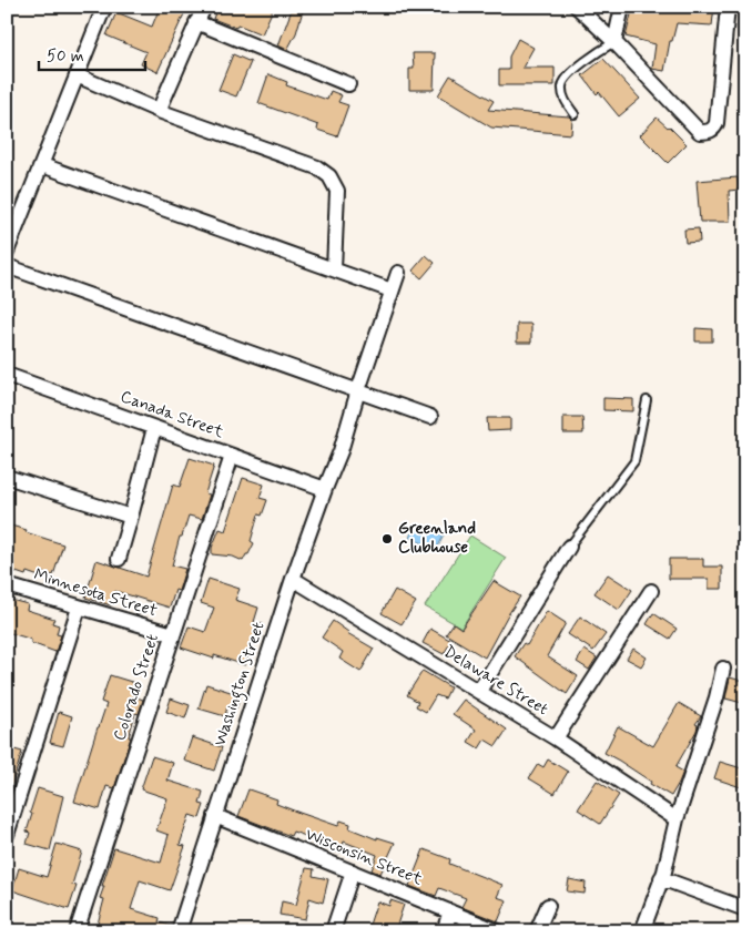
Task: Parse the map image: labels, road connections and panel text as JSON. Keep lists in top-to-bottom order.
{
  "streets": {
    "street": [
      "Canada Street",
      "Minnesota Street",
      "Delaware Street",
      "Washington Street",
      "Colorado Street",
      "Wisconsin Street"
    ]
  },
  "crossings": [
    ["Canada Street", "Washington Street"],
    ["Canada Street", "Colorado Street"],
    ["Minnesota Street", "Colorado Street"],
    ["Delaware Street", "Washington Street"],
    ["Washington Street", "Wisconsin Street"]
  ],
  "places": ["Greenland Clubhouse"],
  "scale_bar": "50 m"
}
